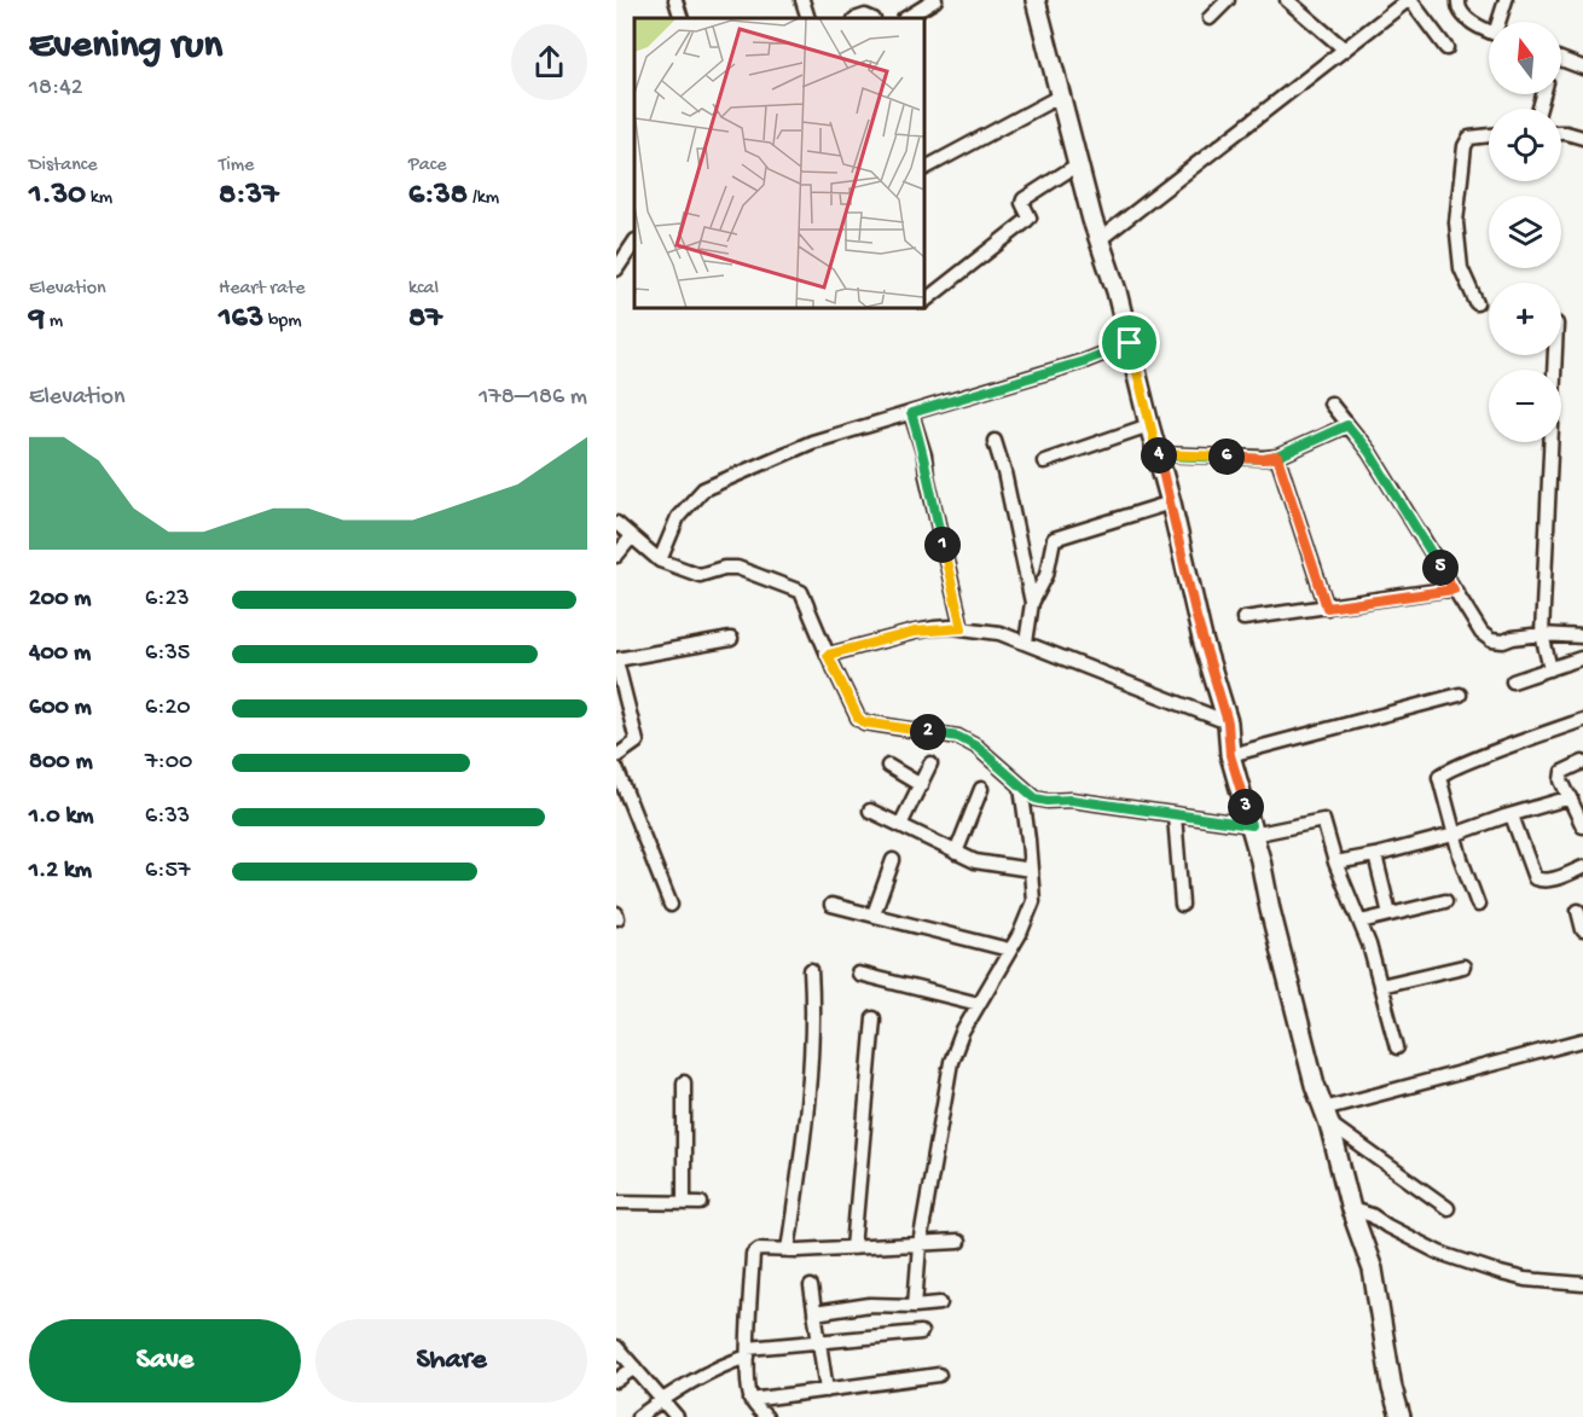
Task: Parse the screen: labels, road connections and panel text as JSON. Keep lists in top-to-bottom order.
{
  "north": "top",
  "page": {
    "heading": ["Evening run", "18:42"],
    "map_buttons": ["+", "−"],
    "stats": [
      ["Distance", "1.30 km"],
      ["Time", "8:37"],
      ["Pace", "6:38 /km"],
      ["Elevation", "9 m"],
      ["Heart rate", "163 bpm"],
      ["kcal", "87"]
    ],
    "chart": ["Elevation", "178–186 m"],
    "pins": [
      "4",
      "6",
      "1",
      "5",
      "2",
      "3"
    ],
    "list": [
      {
        "name": "200 m",
        "note": "6:23"
      },
      {
        "name": "400 m",
        "note": "6:35"
      },
      {
        "name": "600 m",
        "note": "6:20"
      },
      {
        "name": "800 m",
        "note": "7:00"
      },
      {
        "name": "1.0 km",
        "note": "6:33"
      },
      {
        "name": "1.2 km",
        "note": "6:57"
      }
    ],
    "buttons": ["Save", "Share"]
  }
}
